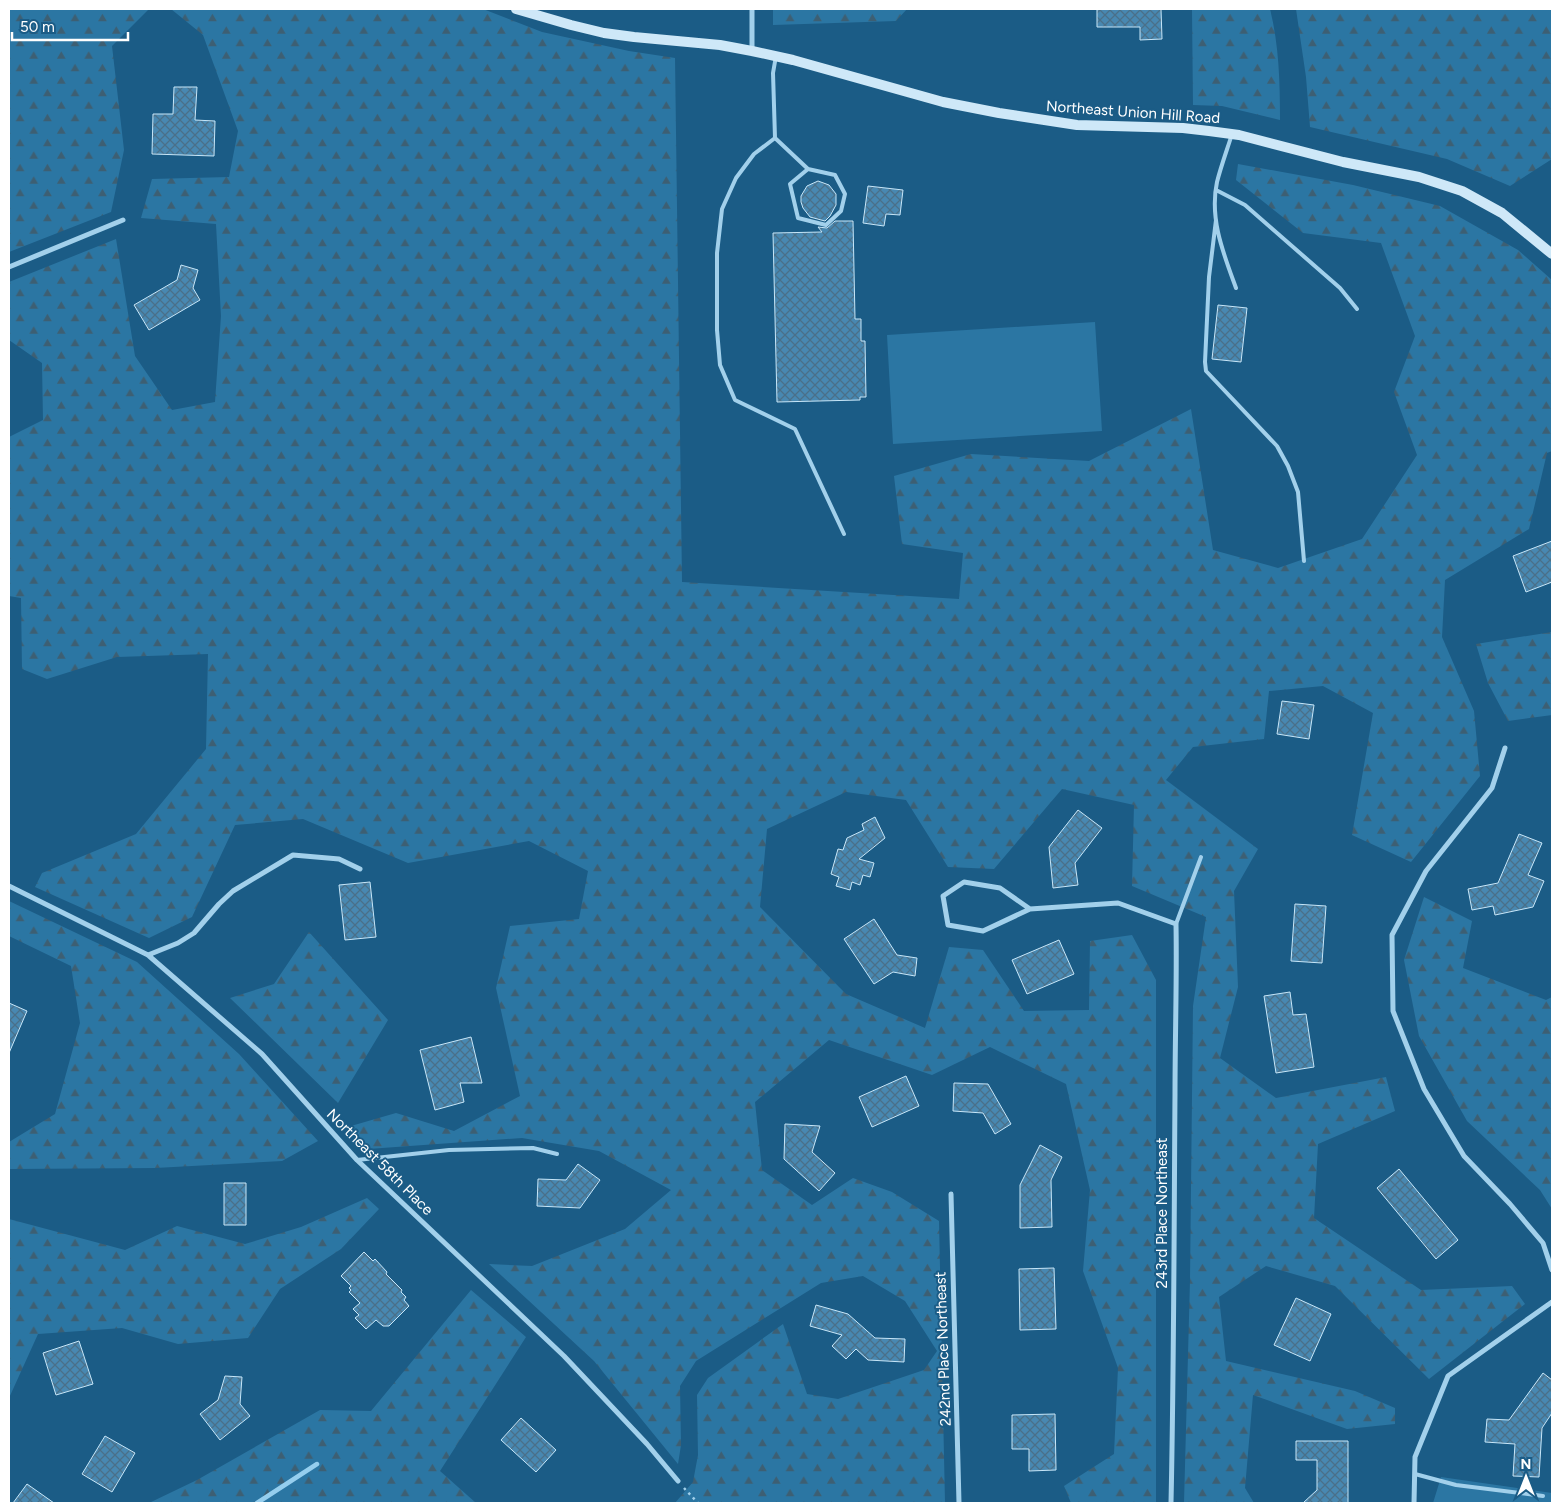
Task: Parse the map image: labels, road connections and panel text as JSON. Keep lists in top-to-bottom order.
{
  "streets": {
    "street": [
      "Northeast Union Hill Road",
      "Northeast 58th Place",
      "243rd Place Northeast",
      "242nd Place Northeast"
    ]
  },
  "scale_bar": "50 m",
  "north": "top"
}
